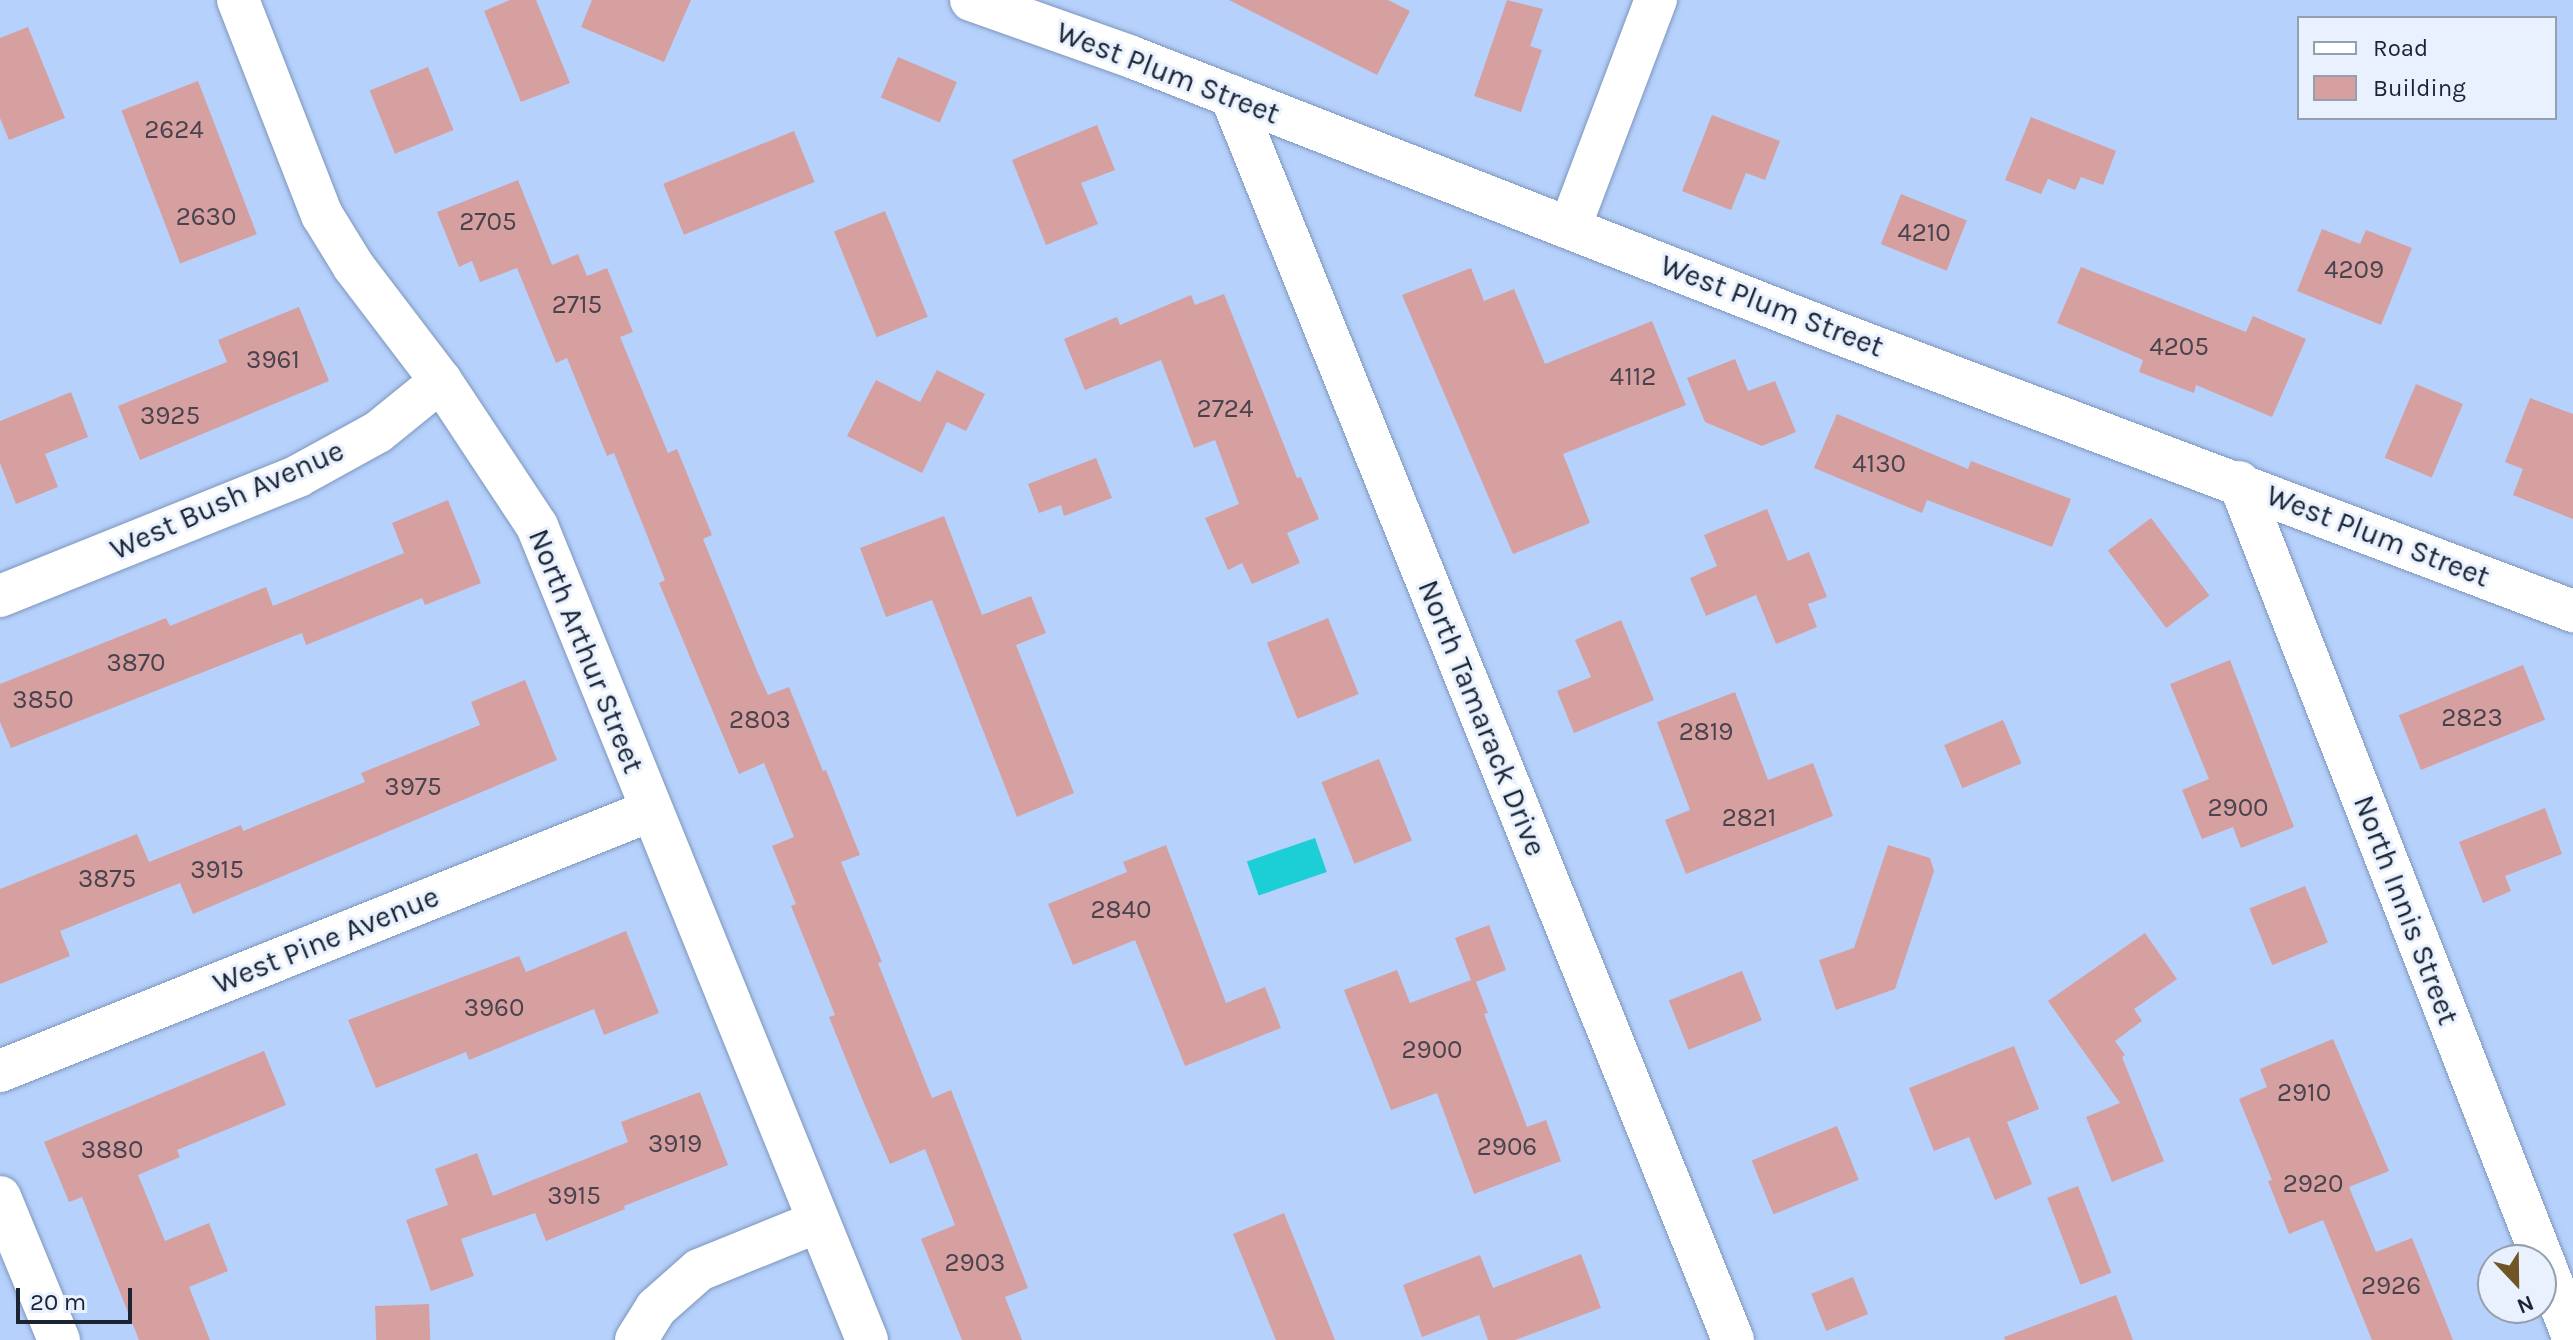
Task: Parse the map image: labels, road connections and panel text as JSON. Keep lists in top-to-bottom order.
{
  "streets": {
    "street": [
      "West Plum Street",
      "West Bush Avenue",
      "North Arthur Street",
      "North Tamarack Drive",
      "North Innis Street",
      "West Pine Avenue"
    ]
  },
  "crossings": [
    ["West Plum Street", "North Tamarack Drive"],
    ["West Plum Street", "North Innis Street"],
    ["West Bush Avenue", "North Arthur Street"],
    ["North Arthur Street", "West Pine Avenue"]
  ],
  "house_numbers": [
    "2624",
    "2630",
    "2705",
    "4210",
    "4209",
    "2715",
    "4205",
    "3961",
    "4112",
    "2724",
    "3925",
    "4130",
    "3870",
    "3850",
    "2823",
    "2803",
    "2819",
    "3975",
    "2900",
    "2821",
    "3915",
    "3875",
    "2840",
    "3960",
    "2900",
    "2910",
    "3919",
    "2906",
    "3880",
    "2920",
    "3915",
    "2903",
    "2926"
  ],
  "legend": ["Road", "Building"],
  "scale_bar": "20 m",
  "north": "bottom"
}
